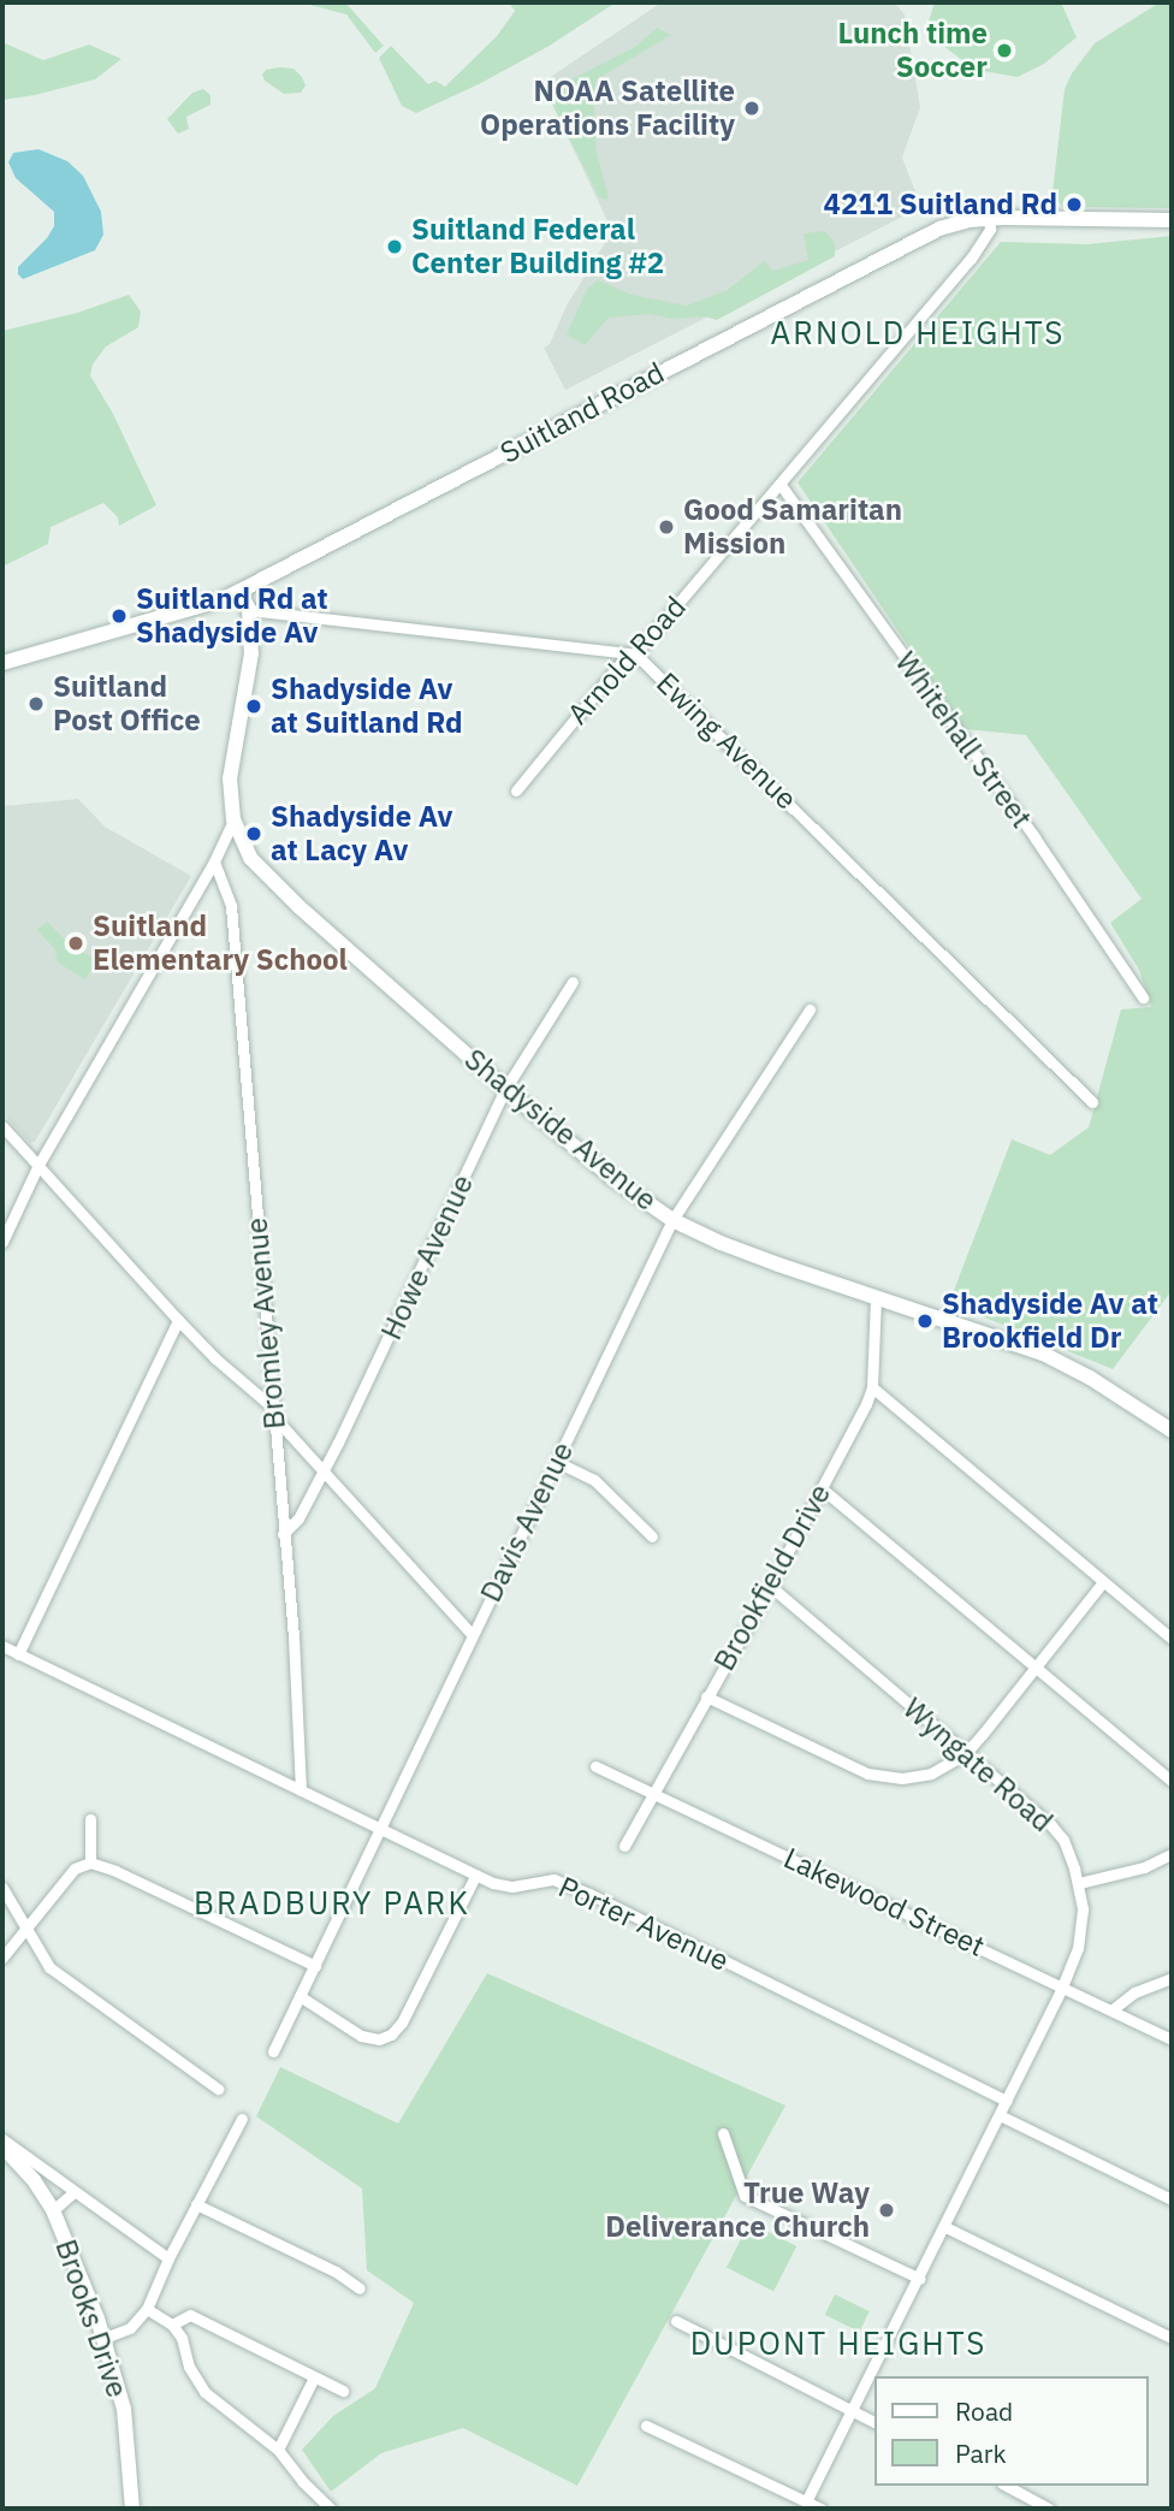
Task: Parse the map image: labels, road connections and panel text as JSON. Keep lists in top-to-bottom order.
{
  "streets": {
    "street": [
      "Suitland Road",
      "Arnold Road",
      "Whitehall Street",
      "Ewing Avenue",
      "Shadyside Avenue",
      "Howe Avenue",
      "Bromley Avenue",
      "Davis Avenue",
      "Brookfield Drive",
      "Wyngate Road",
      "Lakewood Street",
      "Porter Avenue",
      "Brooks Drive"
    ]
  },
  "crossings": [
    ["Suitland Road", "Arnold Road"],
    ["Suitland Road", "Shadyside Avenue"],
    ["Arnold Road", "Whitehall Street"],
    ["Arnold Road", "Ewing Avenue"],
    ["Ewing Avenue", "Shadyside Avenue"],
    ["Shadyside Avenue", "Howe Avenue"],
    ["Shadyside Avenue", "Davis Avenue"],
    ["Shadyside Avenue", "Brookfield Drive"],
    ["Howe Avenue", "Bromley Avenue"],
    ["Bromley Avenue", "Porter Avenue"],
    ["Davis Avenue", "Porter Avenue"],
    ["Brookfield Drive", "Wyngate Road"],
    ["Brookfield Drive", "Lakewood Street"],
    ["Wyngate Road", "Lakewood Street"],
    ["Wyngate Road", "Porter Avenue"]
  ],
  "districts": ["ARNOLD HEIGHTS", "BRADBURY PARK", "DUPONT HEIGHTS"],
  "places": [
    "Lunch time Soccer",
    "NOAA Satellite Operations Facility",
    "4211 Suitland Rd",
    "Suitland Federal Center Building #2",
    "Good Samaritan Mission",
    "Suitland Rd at Shadyside Av",
    "Suitland Post Office",
    "Shadyside Av at Suitland Rd",
    "Shadyside Av at Lacy Av",
    "Suitland Elementary School",
    "Shadyside Av at Brookfield Dr",
    "True Way Deliverance Church"
  ],
  "legend": ["Road", "Park"]
}
